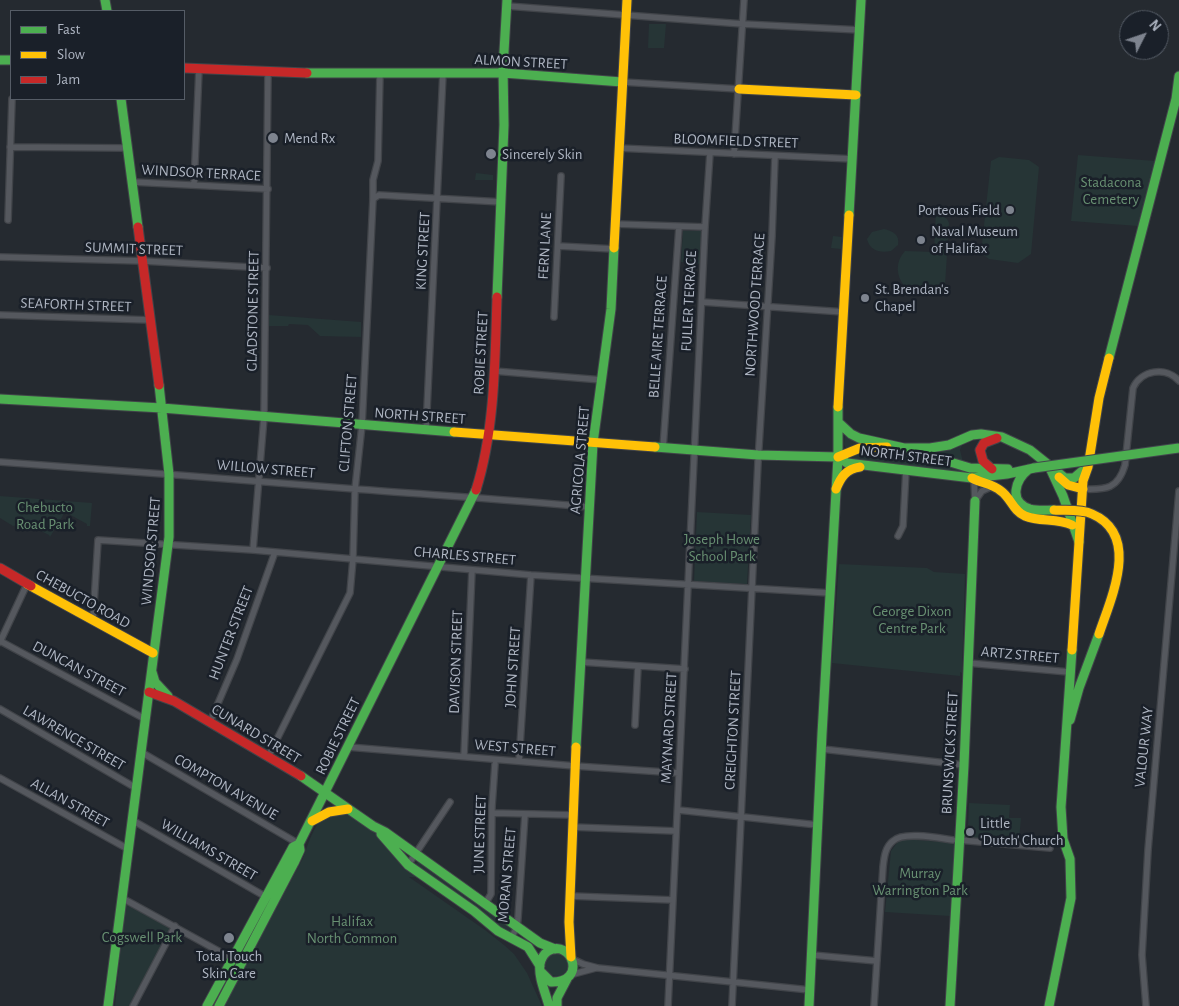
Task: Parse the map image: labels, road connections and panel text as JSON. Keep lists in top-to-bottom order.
{
  "streets": {
    "main road": [
      "ALMON STREET",
      "ROBIE STREET",
      "NORTH STREET",
      "AGRICOLA STREET",
      "WINDSOR STREET",
      "CHEBUCTO ROAD",
      "CUNARD STREET",
      "BRUNSWICK STREET"
    ],
    "street": [
      "BLOOMFIELD STREET",
      "WINDSOR TERRACE",
      "FERN LANE",
      "SUMMIT STREET",
      "KING STREET",
      "FULLER TERRACE",
      "SEAFORTH STREET",
      "NORTHWOOD TERRACE",
      "GLADSTONE STREET",
      "BELLE AIRE TERRACE",
      "CLIFTON STREET",
      "WILLOW STREET",
      "CHARLES STREET",
      "HUNTER STREET",
      "ARTZ STREET",
      "DAVISON STREET",
      "JOHN STREET",
      "DUNCAN STREET",
      "MAYNARD STREET",
      "CREIGHTON STREET",
      "LAWRENCE STREET",
      "VALOUR WAY",
      "WEST STREET",
      "COMPTON AVENUE",
      "ALLAN STREET",
      "JUNE STREET",
      "WILLIAMS STREET",
      "MORAN STREET"
    ]
  },
  "crossings": [
    ["ALMON STREET", "KING STREET"],
    ["ALMON STREET", "GLADSTONE STREET"],
    ["ALMON STREET", "ROBIE STREET"],
    ["ALMON STREET", "CLIFTON STREET"],
    ["ALMON STREET", "AGRICOLA STREET"],
    ["BLOOMFIELD STREET", "FULLER TERRACE"],
    ["BLOOMFIELD STREET", "NORTHWOOD TERRACE"],
    ["BLOOMFIELD STREET", "AGRICOLA STREET"],
    ["WINDSOR TERRACE", "GLADSTONE STREET"],
    ["WINDSOR TERRACE", "WINDSOR STREET"],
    ["SUMMIT STREET", "GLADSTONE STREET"],
    ["SUMMIT STREET", "WINDSOR STREET"],
    ["KING STREET", "NORTH STREET"],
    ["FULLER TERRACE", "NORTH STREET"],
    ["FULLER TERRACE", "MAYNARD STREET"],
    ["SEAFORTH STREET", "WINDSOR STREET"],
    ["NORTHWOOD TERRACE", "NORTH STREET"],
    ["NORTHWOOD TERRACE", "CREIGHTON STREET"],
    ["GLADSTONE STREET", "NORTH STREET"],
    ["GLADSTONE STREET", "WILLOW STREET"],
    ["GLADSTONE STREET", "CHARLES STREET"],
    ["BELLE AIRE TERRACE", "NORTH STREET"],
    ["ROBIE STREET", "NORTH STREET"],
    ["ROBIE STREET", "WILLOW STREET"],
    ["ROBIE STREET", "CHARLES STREET"],
    ["ROBIE STREET", "CUNARD STREET"],
    ["ROBIE STREET", "WEST STREET"],
    ["ROBIE STREET", "COMPTON AVENUE"],
    ["ROBIE STREET", "WILLIAMS STREET"],
    ["NORTH STREET", "CLIFTON STREET"],
    ["NORTH STREET", "AGRICOLA STREET"],
    ["NORTH STREET", "WINDSOR STREET"],
    ["NORTH STREET", "MAYNARD STREET"],
    ["NORTH STREET", "CREIGHTON STREET"],
    ["NORTH STREET", "BRUNSWICK STREET"],
    ["CLIFTON STREET", "WILLOW STREET"],
    ["CLIFTON STREET", "CHARLES STREET"],
    ["CLIFTON STREET", "CUNARD STREET"],
    ["AGRICOLA STREET", "WILLOW STREET"],
    ["AGRICOLA STREET", "CHARLES STREET"],
    ["AGRICOLA STREET", "CUNARD STREET"],
    ["AGRICOLA STREET", "WEST STREET"],
    ["WILLOW STREET", "WINDSOR STREET"],
    ["WINDSOR STREET", "CHARLES STREET"],
    ["WINDSOR STREET", "CHEBUCTO ROAD"],
    ["WINDSOR STREET", "DUNCAN STREET"],
    ["WINDSOR STREET", "CUNARD STREET"],
    ["WINDSOR STREET", "LAWRENCE STREET"],
    ["WINDSOR STREET", "COMPTON AVENUE"],
    ["WINDSOR STREET", "ALLAN STREET"],
    ["WINDSOR STREET", "WILLIAMS STREET"],
    ["CHARLES STREET", "CHEBUCTO ROAD"],
    ["CHARLES STREET", "HUNTER STREET"],
    ["CHARLES STREET", "DAVISON STREET"],
    ["CHARLES STREET", "JOHN STREET"],
    ["CHARLES STREET", "MAYNARD STREET"],
    ["CHARLES STREET", "CREIGHTON STREET"],
    ["HUNTER STREET", "CUNARD STREET"],
    ["ARTZ STREET", "BRUNSWICK STREET"],
    ["DAVISON STREET", "WEST STREET"],
    ["JOHN STREET", "WEST STREET"],
    ["MAYNARD STREET", "WEST STREET"],
    ["CUNARD STREET", "JUNE STREET"],
    ["CUNARD STREET", "MORAN STREET"]
  ],
  "parks": [
    "Stadacona Cemetery",
    "Chebucto Road Park",
    "Joseph Howe School Park",
    "George Dixon Centre Park",
    "Murray Warrington Park",
    "Halifax North Common",
    "Cogswell Park"
  ],
  "places": [
    "Mend Rx",
    "Sincerely Skin",
    "Porteous Field",
    "Naval Museum of Halifax",
    "St. Brendan's Chapel",
    "Little 'Dutch' Church",
    "Total Touch Skin Care"
  ],
  "legend": ["Fast", "Slow", "Jam"],
  "north": "top right"
}
